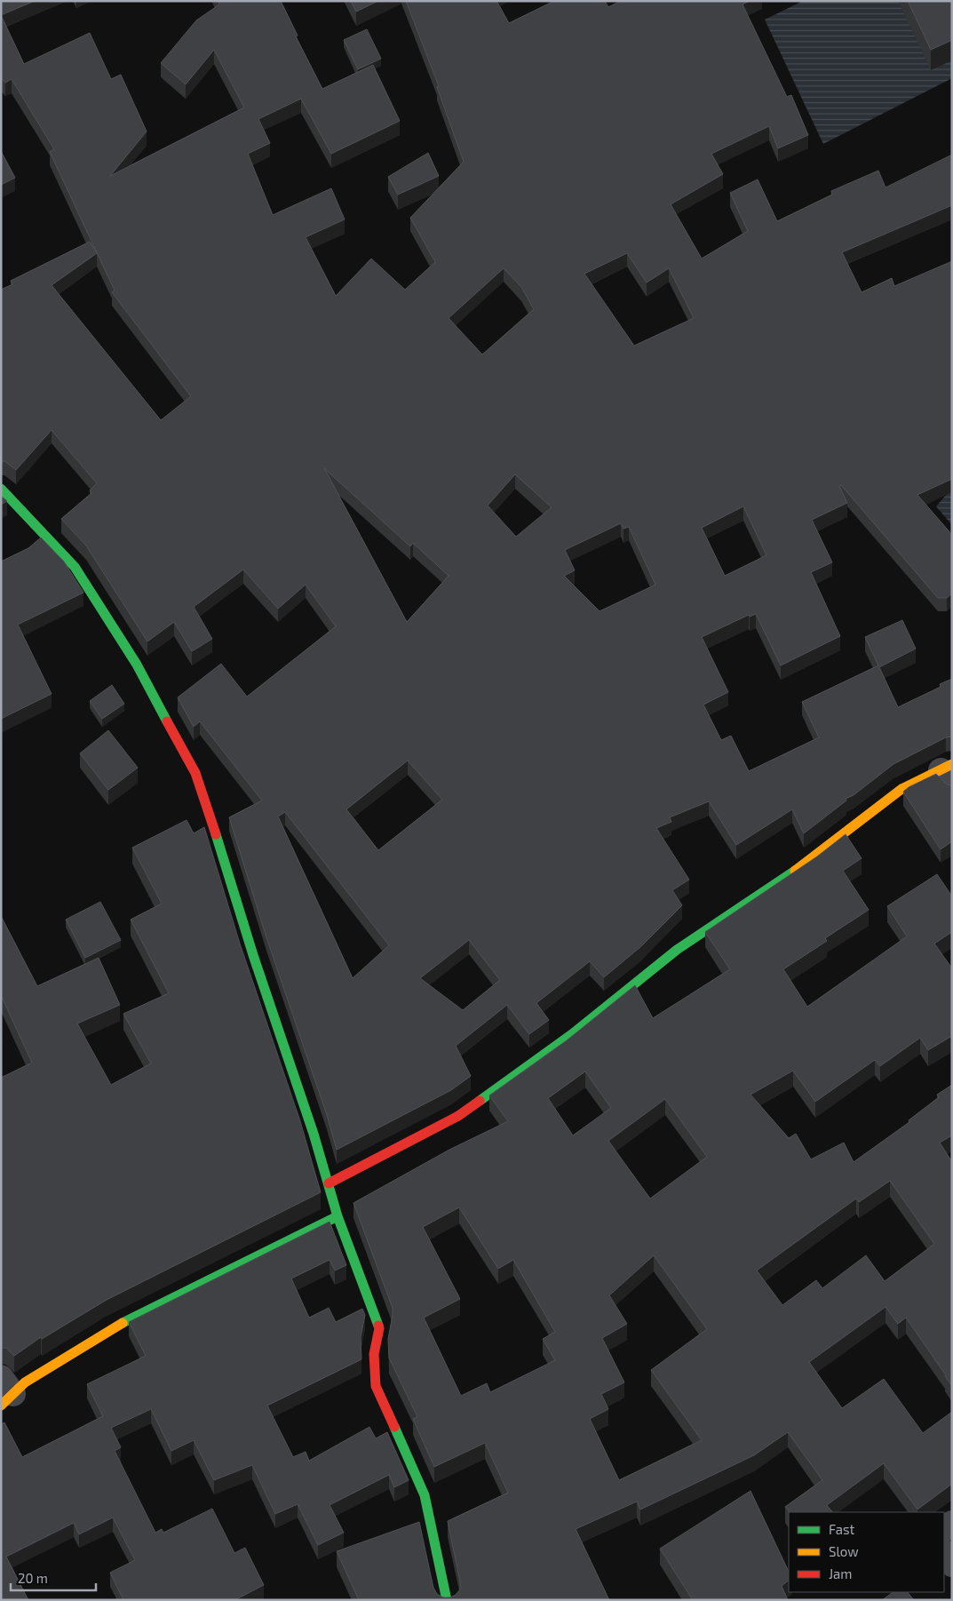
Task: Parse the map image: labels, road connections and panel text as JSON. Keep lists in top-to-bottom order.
{
  "legend": ["Fast", "Slow", "Jam"],
  "scale_bar": "20 m"
}
